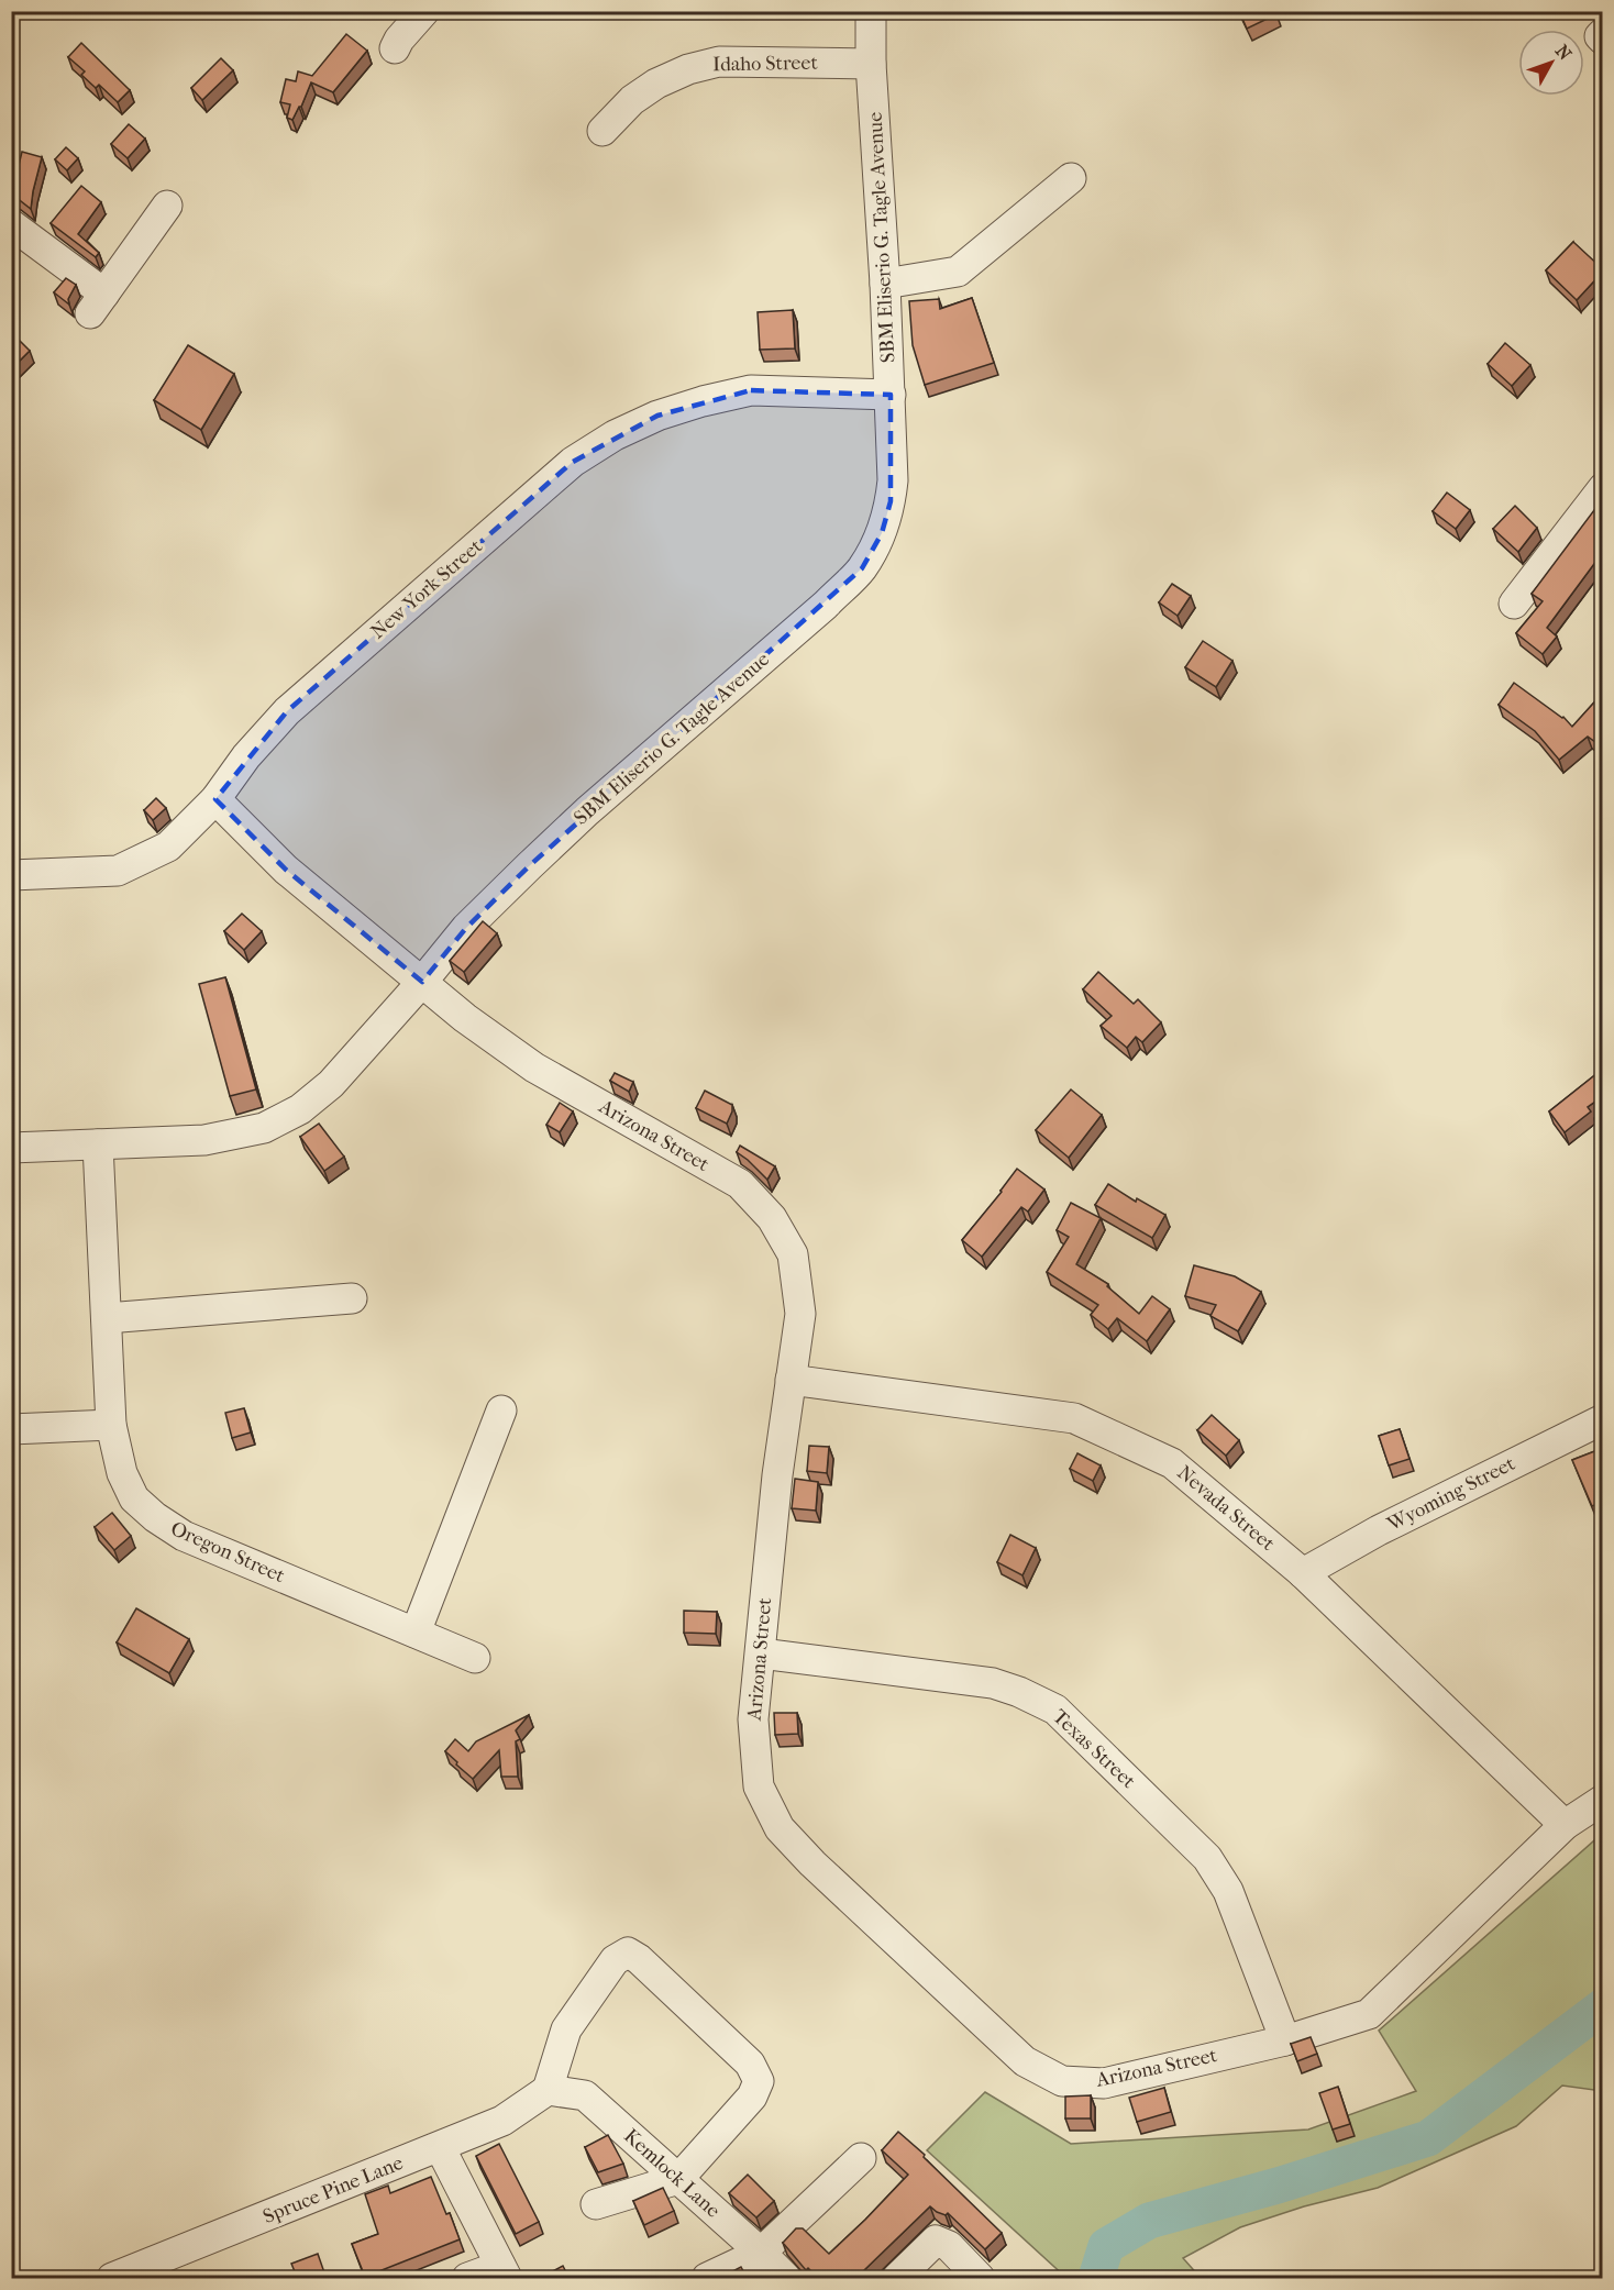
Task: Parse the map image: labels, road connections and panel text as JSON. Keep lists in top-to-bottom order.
{
  "streets": {
    "street": [
      "Idaho Street",
      "SBM Eliserio G. Tagle Avenue",
      "New York Street",
      "Arizona Street",
      "Wyoming Street",
      "Nevada Street",
      "Oregon Street",
      "Texas Street",
      "Kemlock Lane",
      "Spruce Pine Lane"
    ]
  },
  "crossings": [
    ["Idaho Street", "SBM Eliserio G. Tagle Avenue"],
    ["SBM Eliserio G. Tagle Avenue", "New York Street"],
    ["SBM Eliserio G. Tagle Avenue", "Arizona Street"],
    ["SBM Eliserio G. Tagle Avenue", "Oregon Street"],
    ["New York Street", "Arizona Street"],
    ["Arizona Street", "Nevada Street"],
    ["Arizona Street", "Texas Street"],
    ["Wyoming Street", "Nevada Street"],
    ["Kemlock Lane", "Spruce Pine Lane"]
  ],
  "north": "top right"
}
